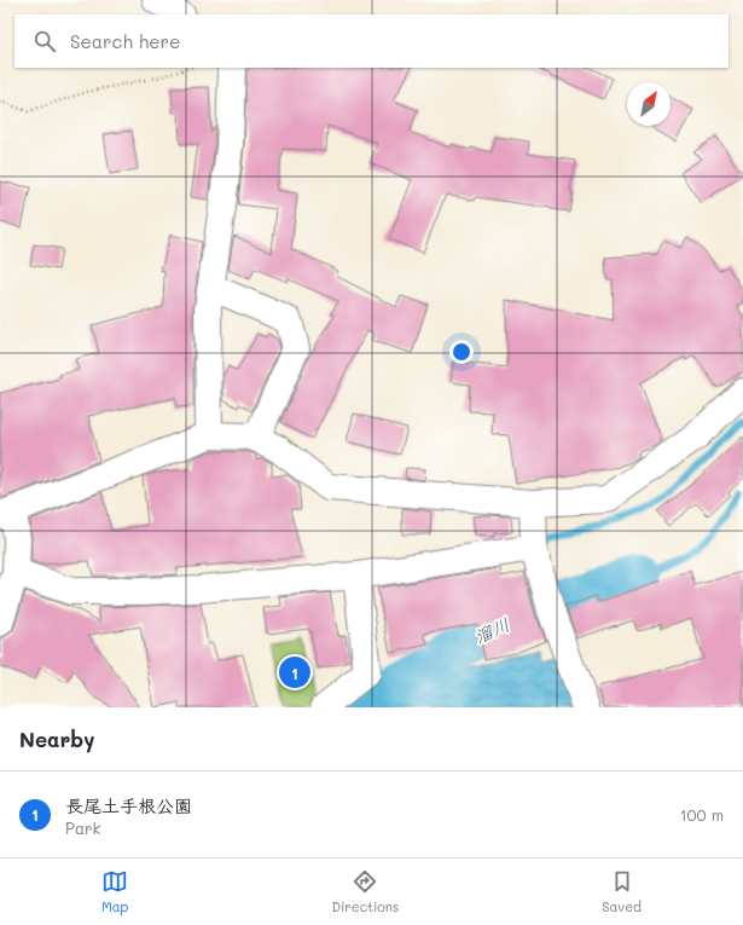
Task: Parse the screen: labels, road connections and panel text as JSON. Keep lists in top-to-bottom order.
{
  "water": ["溜川"],
  "north": "top right",
  "page": {
    "search": "Search here",
    "pins": "1",
    "heading": "Nearby",
    "list": [
      {
        "mark": "1",
        "name": "長尾土手根公園",
        "note": "Park",
        "value": "100 m"
      }
    ],
    "nav": ["Map", "Directions", "Saved"]
  }
}
